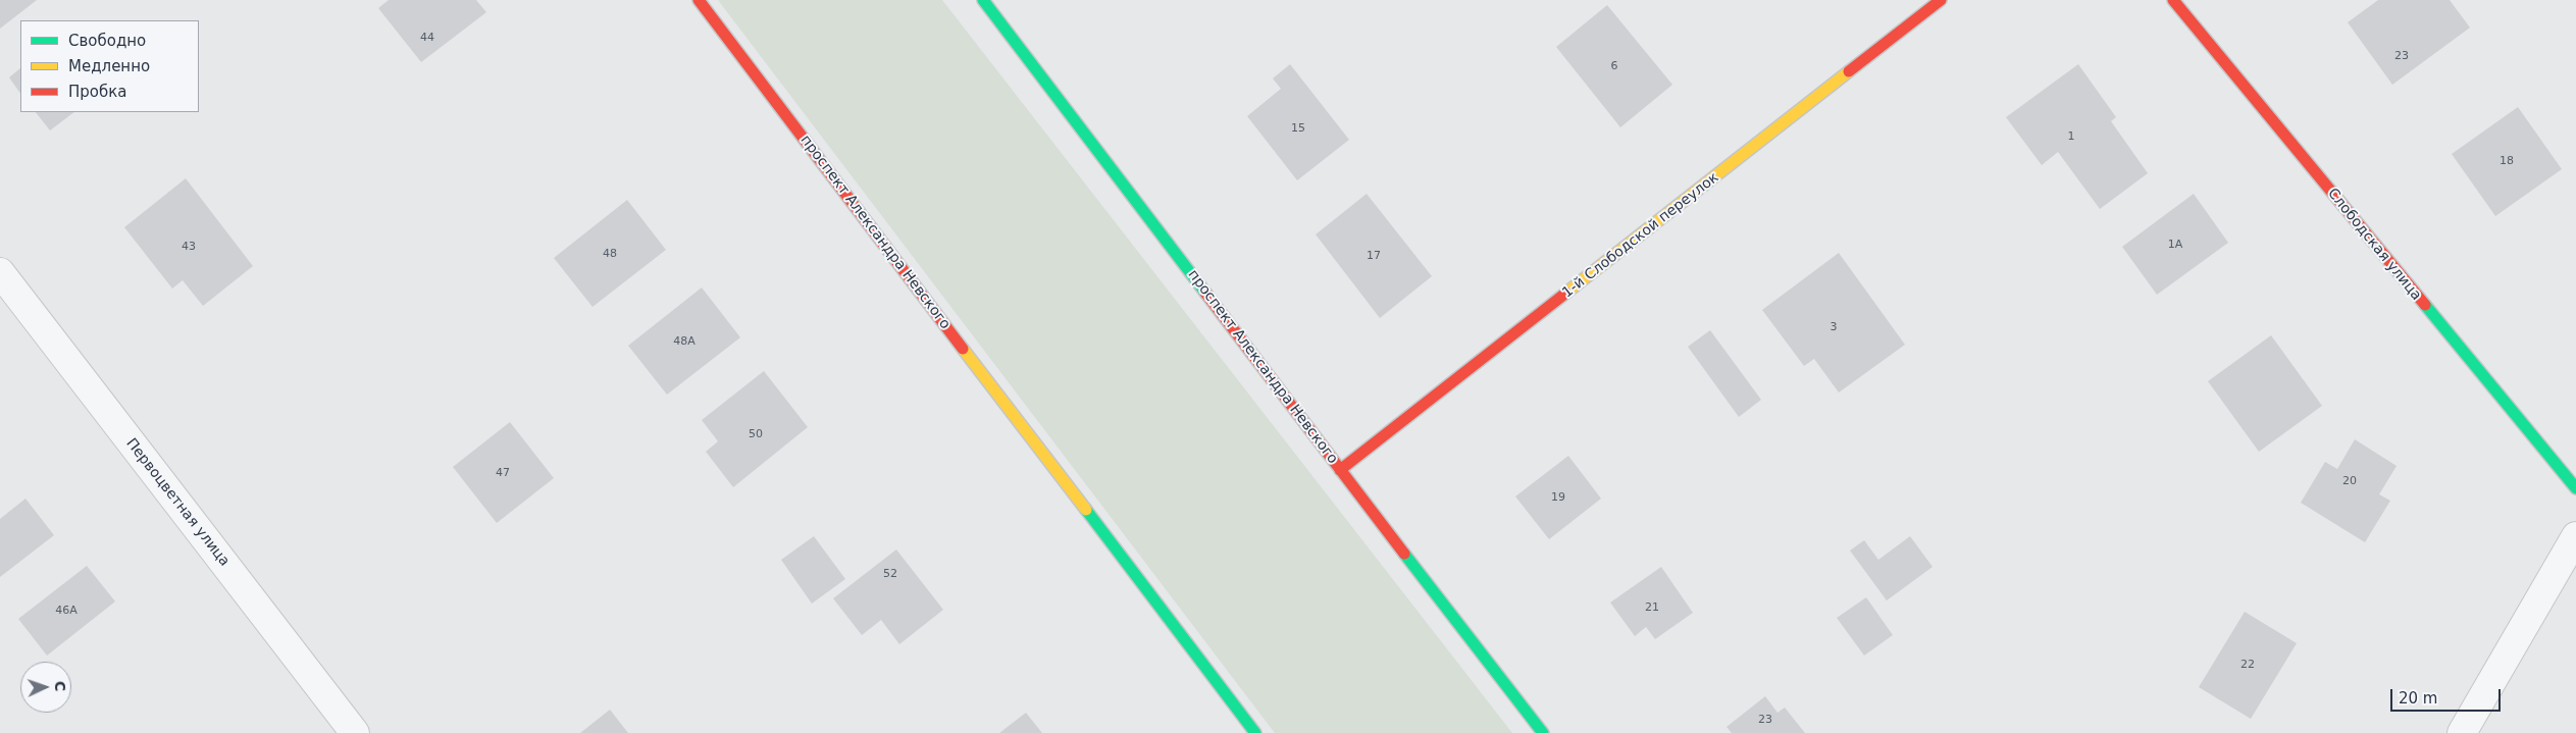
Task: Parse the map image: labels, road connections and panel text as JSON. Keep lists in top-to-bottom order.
{
  "streets": {
    "street": [
      "проспект Александра Невского",
      "1-й Слободской переулок",
      "Слободская улица",
      "Первоцветная улица"
    ]
  },
  "crossings": [
    ["проспект Александра Невского", "1-й Слободской переулок"]
  ],
  "house_numbers": [
    "44",
    "23",
    "6",
    "15",
    "1",
    "18",
    "1А",
    "43",
    "48",
    "17",
    "3",
    "48А",
    "50",
    "47",
    "20",
    "19",
    "52",
    "21",
    "46А",
    "22",
    "23"
  ],
  "legend": ["Свободно", "Медленно", "Пробка"],
  "scale_bar": "20 m",
  "north": "right"
}
